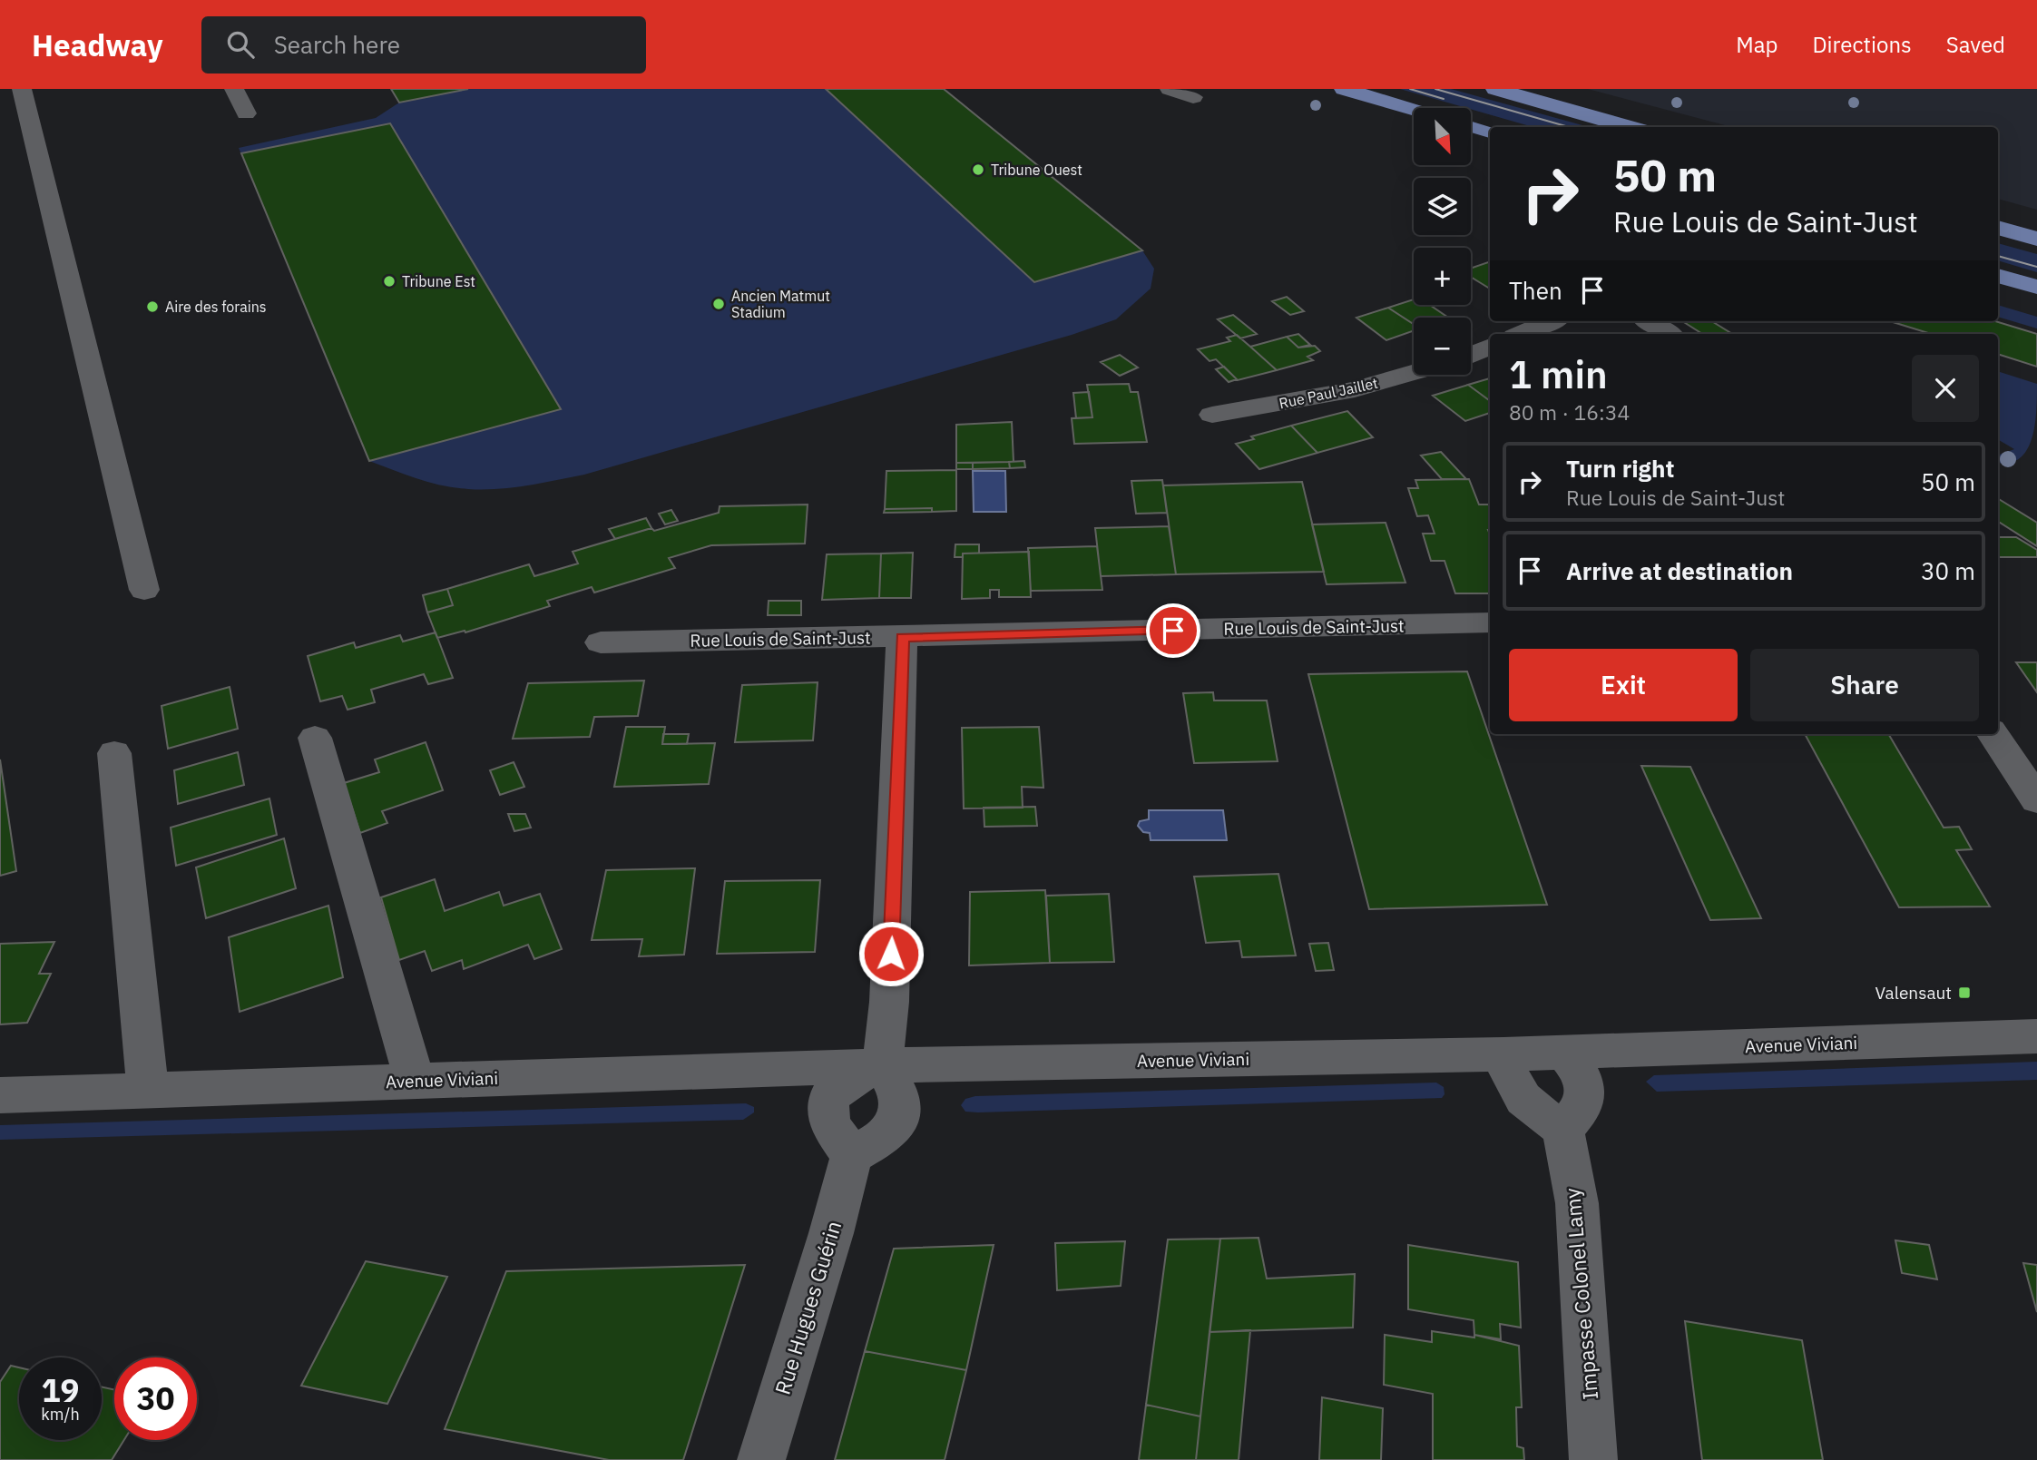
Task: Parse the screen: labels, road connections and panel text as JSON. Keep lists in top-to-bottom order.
{
  "streets": {
    "street": [
      "Rue Paul Jaillet",
      "Rue Louis de Saint-Just",
      "Avenue Viviani",
      "Impasse Colonel Lamy",
      "Rue Hugues Guérin"
    ]
  },
  "crossings": [
    ["Avenue Viviani", "Rue Hugues Guérin"]
  ],
  "places": {
    "other": [
      "Tribune Ouest",
      "Tribune Est",
      "Ancien Matmut Stadium",
      "Aire des forains"
    ],
    "transit": ["Valensaut"]
  },
  "north": "bottom right",
  "page": {
    "header": "Headway",
    "search": "Search here",
    "nav": ["Map", "Directions", "Saved"],
    "map_buttons": ["+", "−"],
    "turn": ["50 m", "Rue Louis de Saint-Just"],
    "then": "Then",
    "heading": ["1 min", "80 m · 16:34"],
    "list": [
      {
        "name": "Turn right",
        "note": "Rue Louis de Saint-Just",
        "value": "50 m"
      },
      {
        "name": "Arrive at destination",
        "value": "30 m"
      }
    ],
    "buttons": ["Exit", "Share"],
    "speed": "19 km/h",
    "limit": "30"
  }
}
